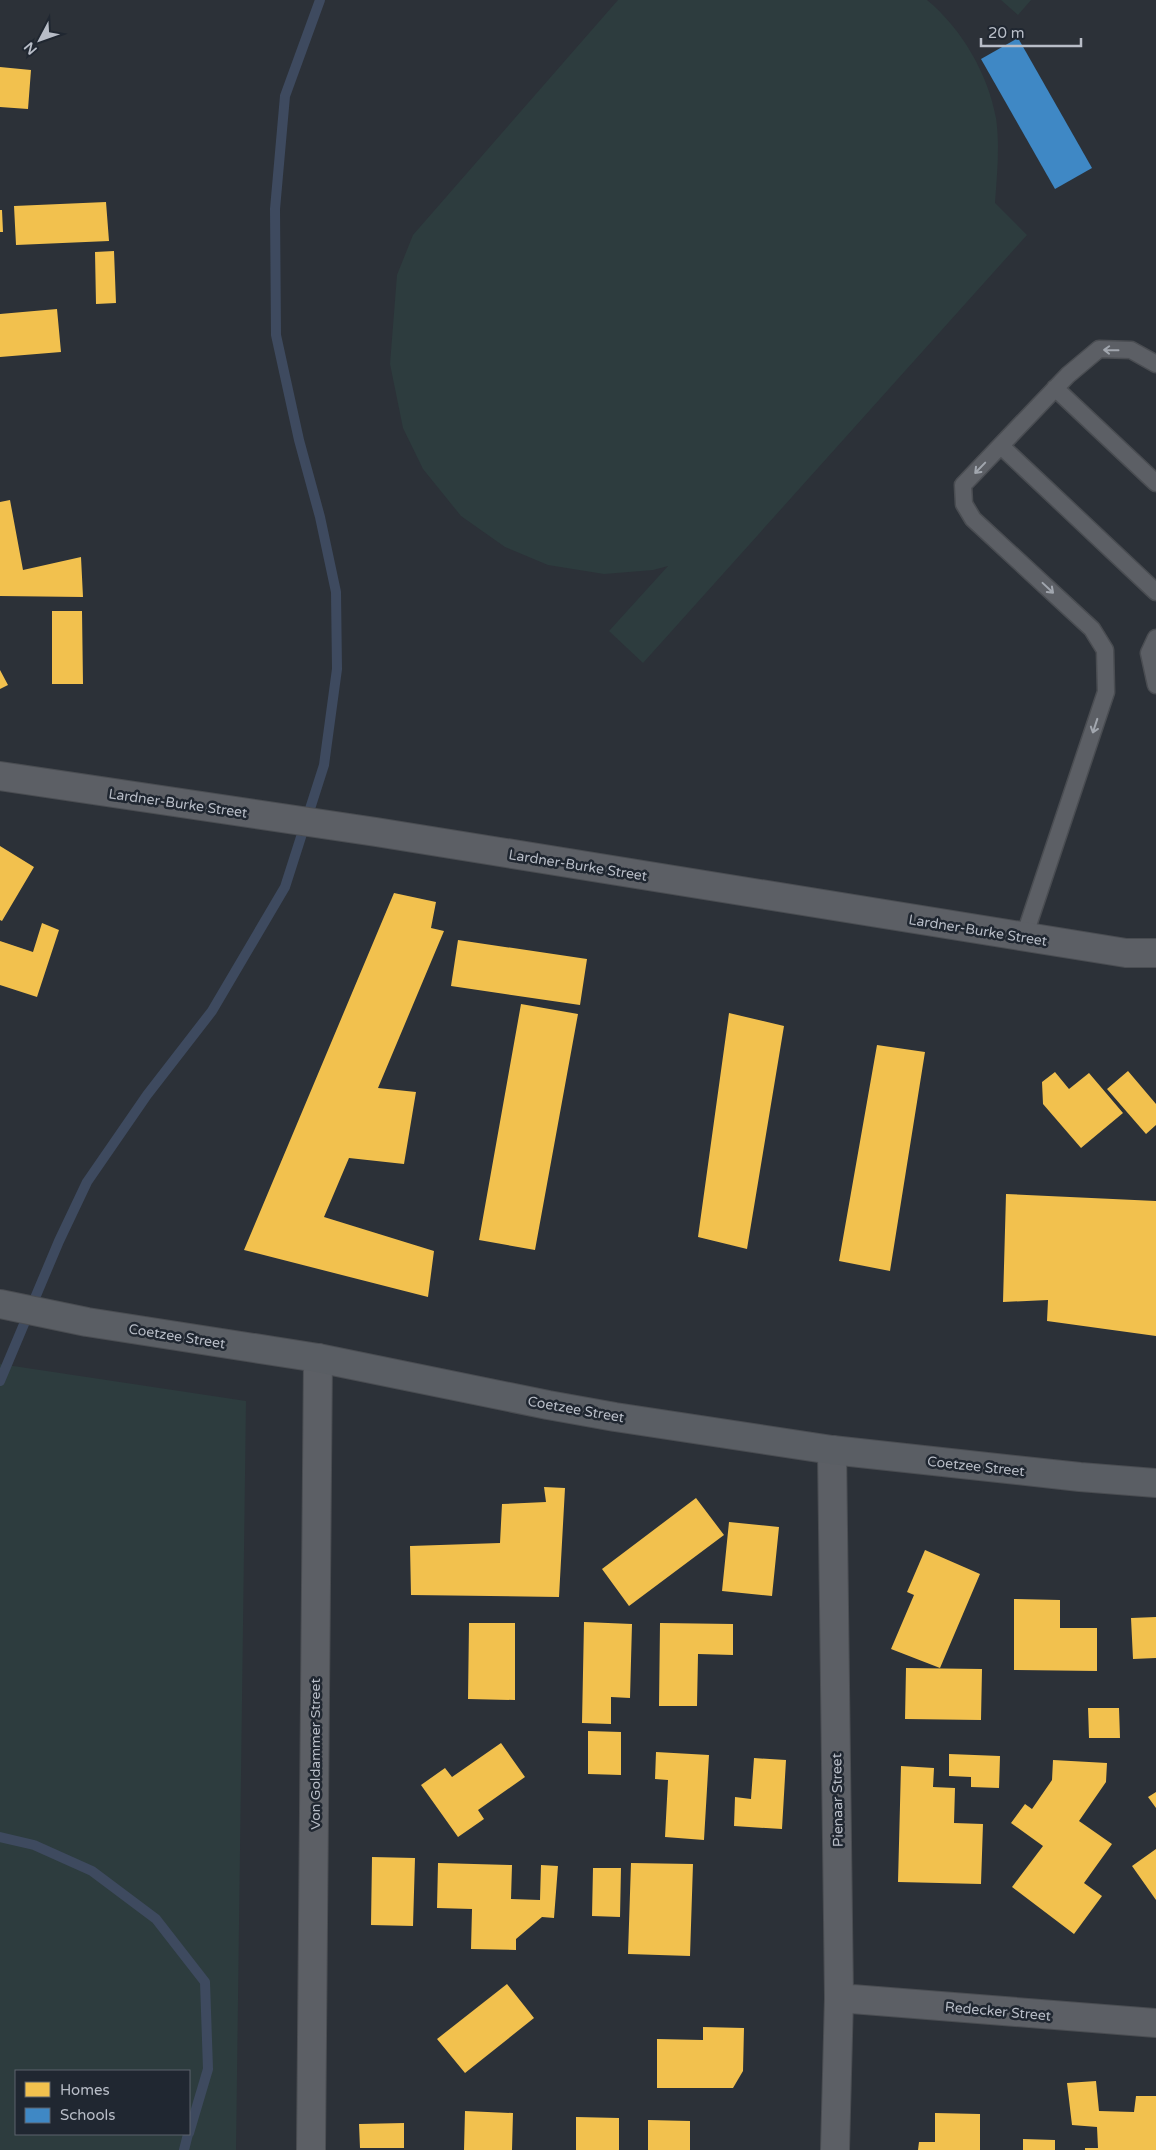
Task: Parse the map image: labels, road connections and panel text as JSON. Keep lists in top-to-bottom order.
{
  "streets": {
    "street": [
      "Lardner-Burke Street",
      "Coetzee Street",
      "Von Goldammer Street",
      "Pienaar Street",
      "Redecker Street"
    ]
  },
  "crossings": [
    ["Coetzee Street", "Von Goldammer Street"],
    ["Coetzee Street", "Pienaar Street"],
    ["Pienaar Street", "Redecker Street"]
  ],
  "legend": ["Homes", "Schools"],
  "scale_bar": "20 m",
  "north": "bottom left"
}
